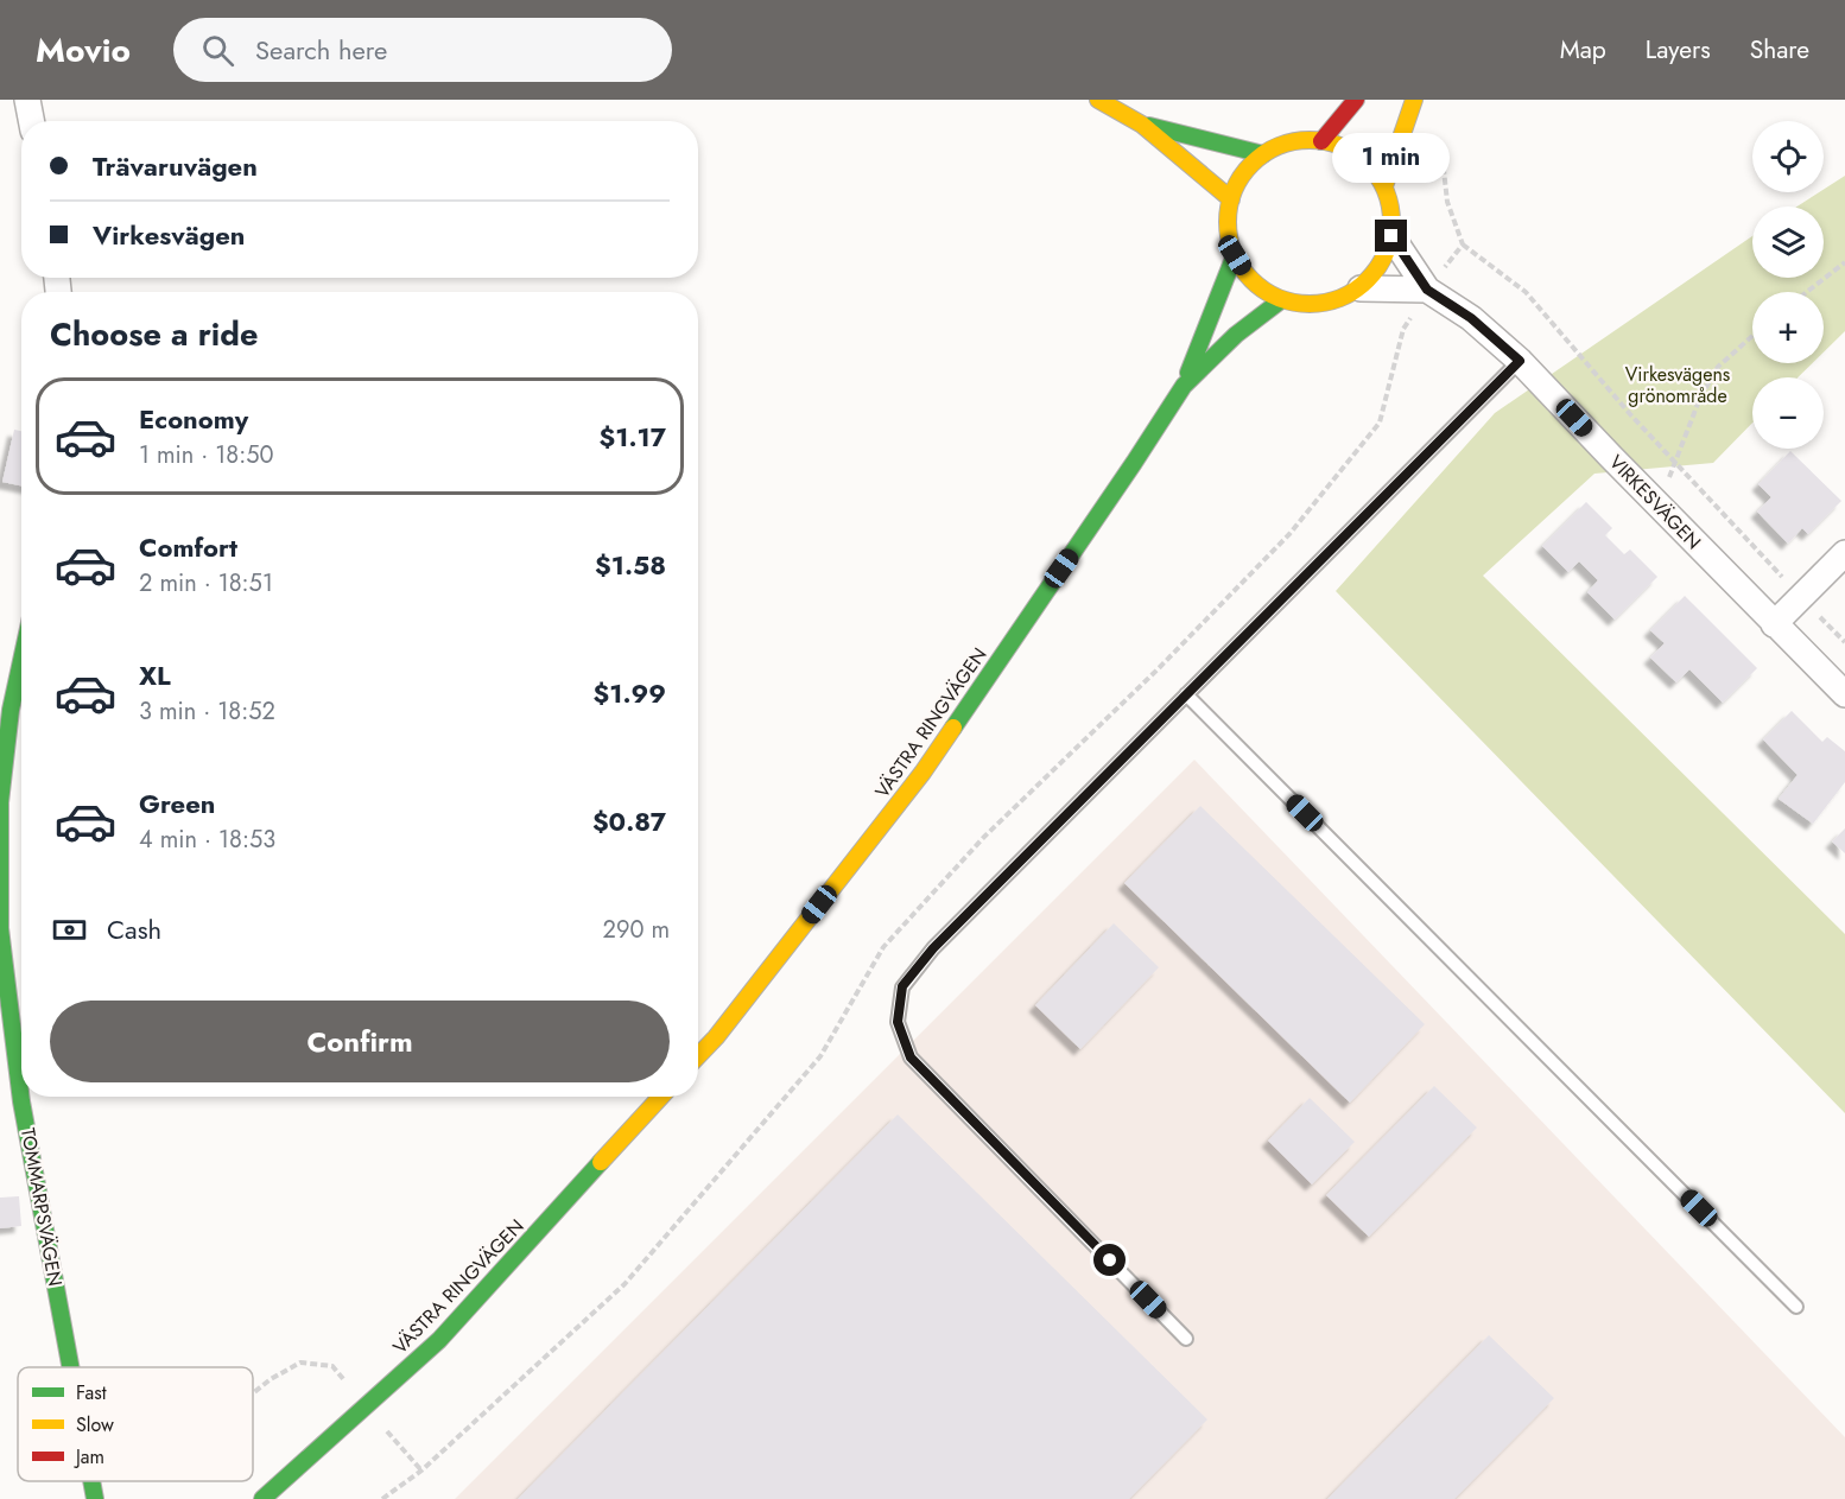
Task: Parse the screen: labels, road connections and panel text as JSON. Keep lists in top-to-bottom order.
{
  "streets": {
    "main road": ["VÄSTRA RINGVÄGEN", "TOMMARPSVÄGEN"],
    "street": ["VIRKESVÄGEN"]
  },
  "crossings": [
    ["VIRKESVÄGEN", "VÄSTRA RINGVÄGEN"]
  ],
  "parks": ["Virkesvägens grönområde"],
  "legend": ["Fast", "Slow", "Jam"],
  "page": {
    "header": "Movio",
    "search": "Search here",
    "nav": ["Map", "Layers", "Share"],
    "map_buttons": ["+", "−"],
    "banner": ["Trävaruvägen", "Virkesvägen"],
    "bubble": "1 min",
    "heading": "Choose a ride",
    "list": [
      {
        "name": "Economy",
        "note": "1 min · 18:50",
        "value": "$1.17"
      },
      {
        "name": "Comfort",
        "note": "2 min · 18:51",
        "value": "$1.58"
      },
      {
        "name": "XL",
        "note": "3 min · 18:52",
        "value": "$1.99"
      },
      {
        "name": "Green",
        "note": "4 min · 18:53",
        "value": "$0.87"
      }
    ],
    "pay": ["Cash", "290 m"],
    "buttons": "Confirm"
  }
}
